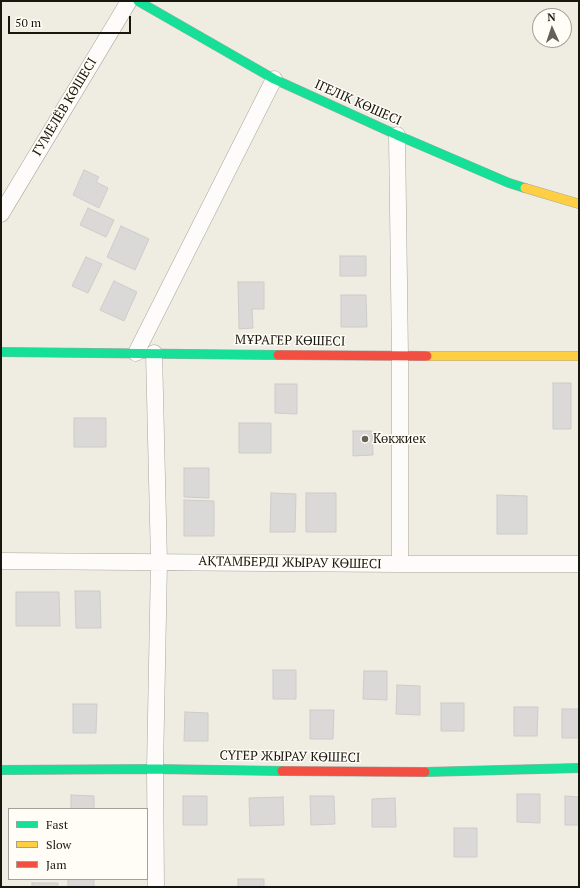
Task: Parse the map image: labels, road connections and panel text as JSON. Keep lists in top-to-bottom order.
{
  "streets": {
    "street": [
      "ІГЕЛІК КӨШЕСІ",
      "ГУМЕЛЁВ КӨШЕСІ",
      "МҰРАГЕР КӨШЕСІ",
      "АҚТАМБЕРДІ ЖЫРАУ КӨШЕСІ",
      "СҮГЕР ЖЫРАУ КӨШЕСІ"
    ]
  },
  "places": ["Көкжиек"],
  "legend": ["Fast", "Slow", "Jam"],
  "scale_bar": "50 m",
  "north": "top"
}
